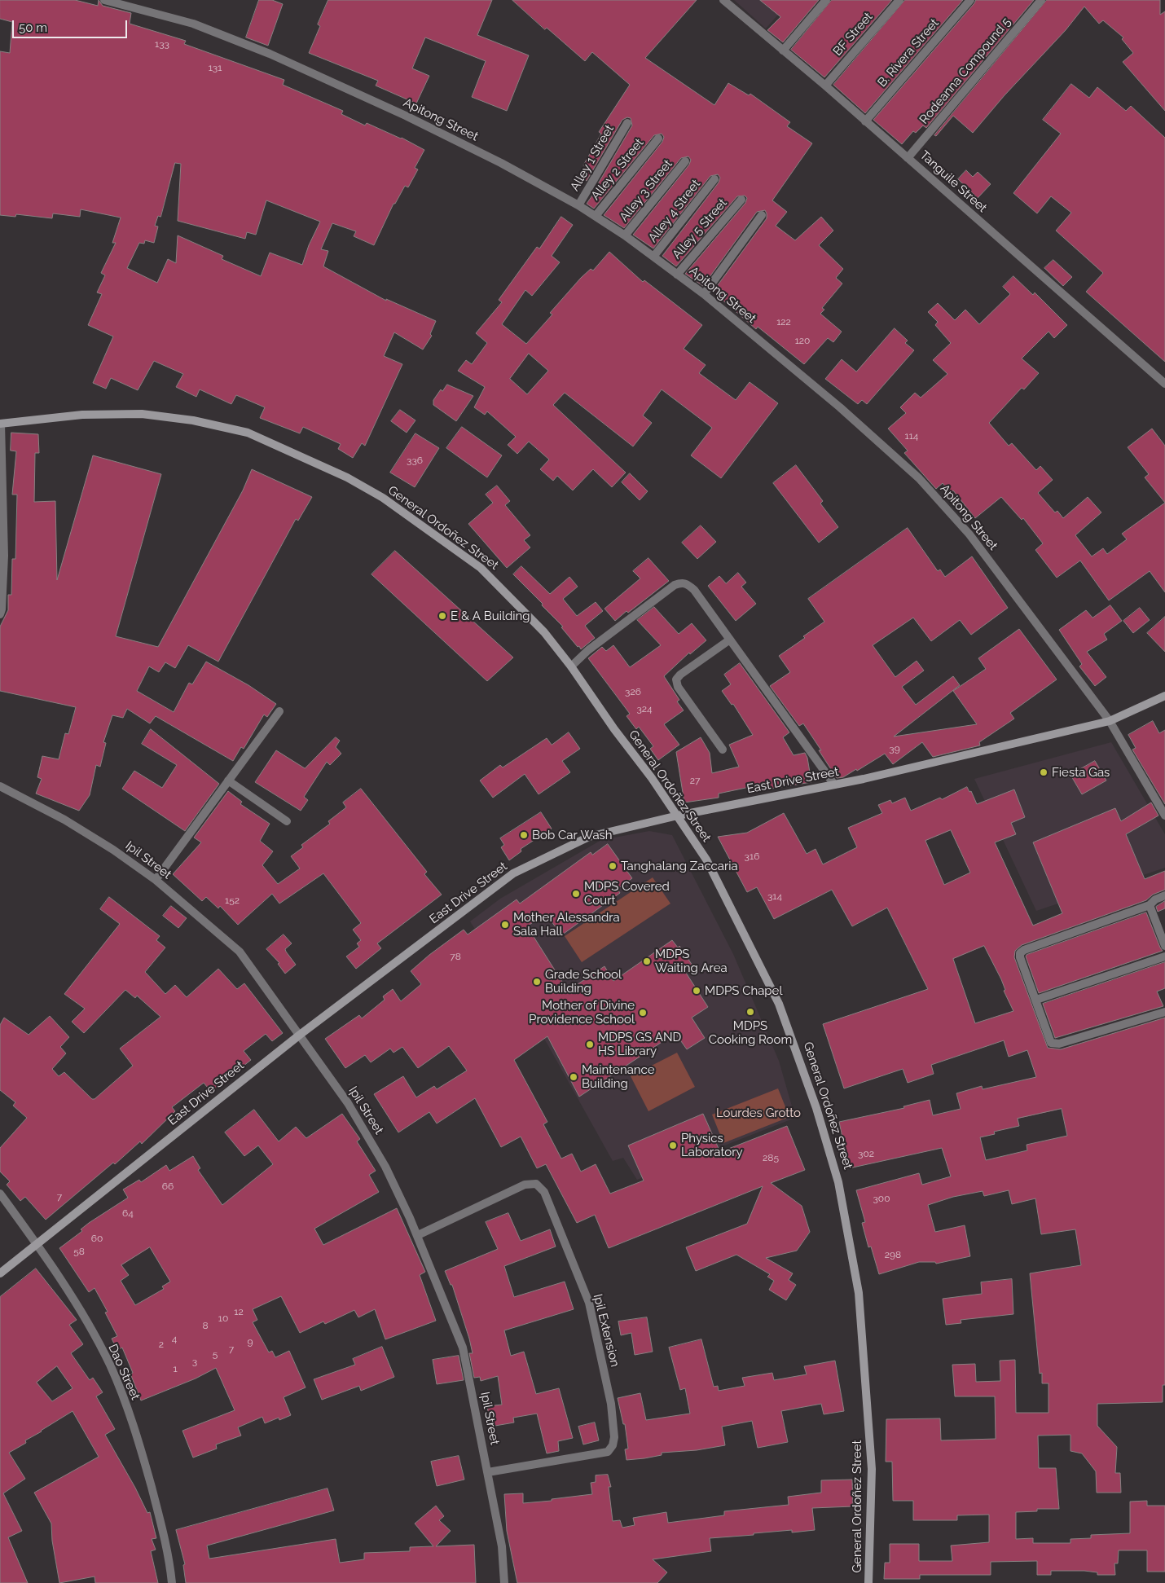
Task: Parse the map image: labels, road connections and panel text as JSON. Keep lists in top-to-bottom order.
{
  "streets": {
    "main road": ["General Ordoñez Street", "East Drive Street"],
    "street": [
      "BF Street",
      "B. Rivera Street",
      "Rodeanna Compound 5",
      "Apitong Street",
      "Alley 1 Street",
      "Alley 2 Street",
      "Tanguile Street",
      "Alley 3 Street",
      "Alley 4 Street",
      "Alley 5 Street",
      "Ipil Street",
      "Ipil Extension",
      "Dao Street"
    ]
  },
  "crossings": [
    ["BF Street", "Tanguile Street"],
    ["B. Rivera Street", "Tanguile Street"],
    ["Rodeanna Compound 5", "Tanguile Street"],
    ["Apitong Street", "Alley 1 Street"],
    ["Apitong Street", "Alley 2 Street"],
    ["Apitong Street", "Alley 3 Street"],
    ["Apitong Street", "Alley 4 Street"],
    ["Apitong Street", "Alley 5 Street"],
    ["Apitong Street", "East Drive Street"],
    ["General Ordoñez Street", "East Drive Street"],
    ["East Drive Street", "Ipil Street"],
    ["East Drive Street", "Dao Street"],
    ["Ipil Street", "Ipil Extension"]
  ],
  "parks": ["Lourdes Grotto"],
  "places": [
    "E & A Building",
    "Fiesta Gas",
    "Bob Car Wash",
    "Tanghalang Zaccaria",
    "MDPS Covered Court",
    "Mother Alessandra Sala Hall",
    "MDPS Waiting Area",
    "Grade School Building",
    "MDPS Chapel",
    "MDPS Cooking Room",
    "Mother of Divine Providence School",
    "MDPS GS AND HS Library",
    "Maintenance Building",
    "Physics Laboratory"
  ],
  "house_numbers": [
    "133",
    "131",
    "122",
    "120",
    "114",
    "336",
    "326",
    "324",
    "39",
    "27",
    "316",
    "314",
    "152",
    "78",
    "302",
    "285",
    "66",
    "7",
    "300",
    "64",
    "60",
    "58",
    "298",
    "12",
    "10",
    "8",
    "4",
    "9",
    "2",
    "7",
    "5",
    "3",
    "1"
  ],
  "scale_bar": "50 m"
}
